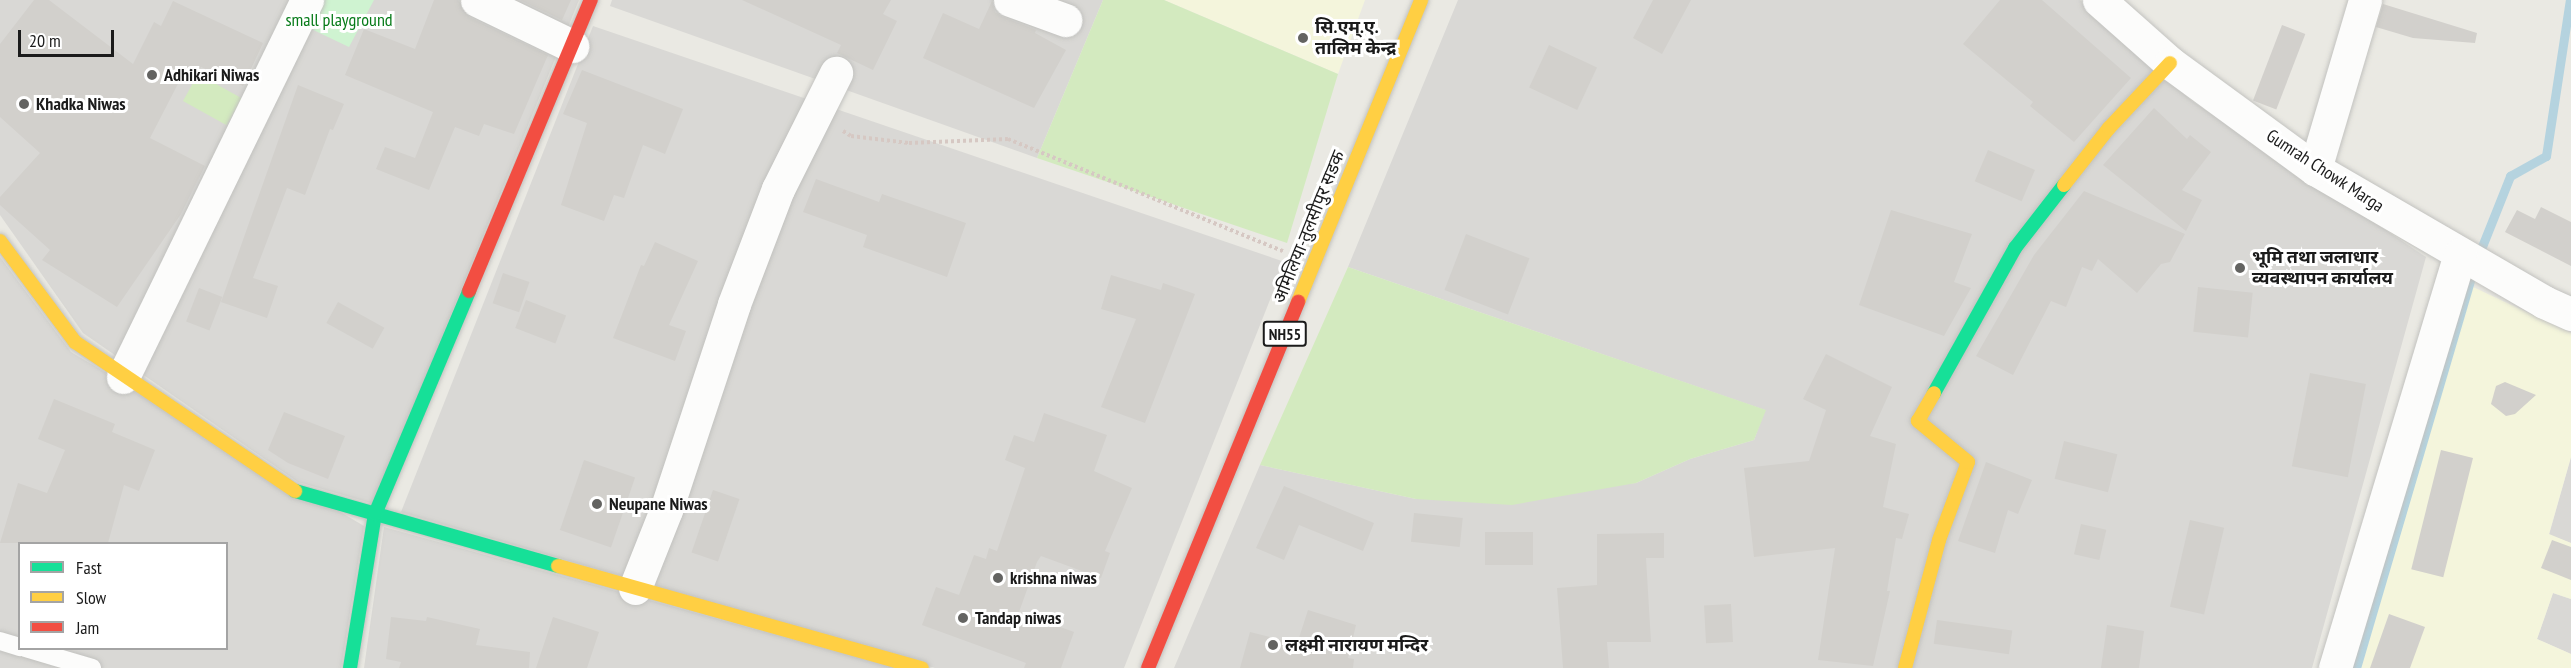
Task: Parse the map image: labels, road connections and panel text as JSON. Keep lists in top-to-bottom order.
{
  "streets": {
    "street": ["Gumrah Chowk Marga", "अमिलिया-तुलसीपुर सडक", "NH55"]
  },
  "parks": ["small playground"],
  "places": [
    "सि.एम्.ए. तालिम केन्द्र",
    "Adhikari Niwas",
    "Khadka Niwas",
    "भूमि तथा जलाधार व्यवस्थापन कार्यालय",
    "Neupane Niwas",
    "krishna niwas",
    "Tandap niwas",
    "लक्ष्मी नारायण मन्दिर"
  ],
  "legend": ["Fast", "Slow", "Jam"],
  "scale_bar": "20 m"
}
